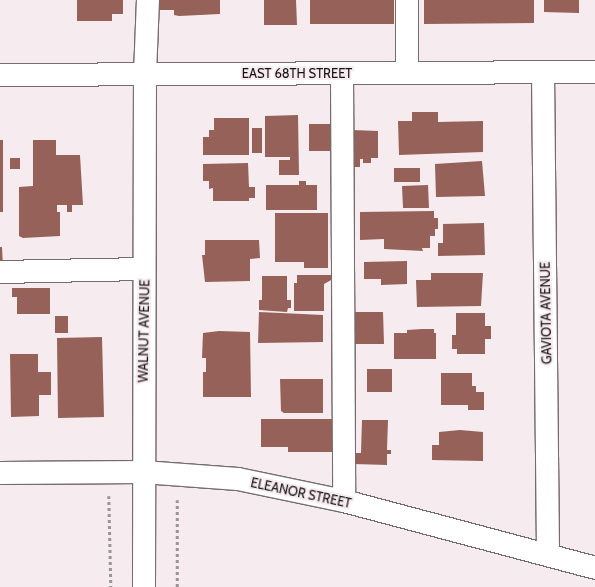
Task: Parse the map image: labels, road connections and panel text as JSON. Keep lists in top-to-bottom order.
{
  "streets": {
    "street": [
      "EAST 68TH STREET",
      "GAVIOTA AVENUE",
      "WALNUT AVENUE",
      "ELEANOR STREET"
    ]
  },
  "crossings": [
    ["EAST 68TH STREET", "GAVIOTA AVENUE"],
    ["EAST 68TH STREET", "WALNUT AVENUE"],
    ["GAVIOTA AVENUE", "ELEANOR STREET"],
    ["WALNUT AVENUE", "ELEANOR STREET"]
  ]
}
